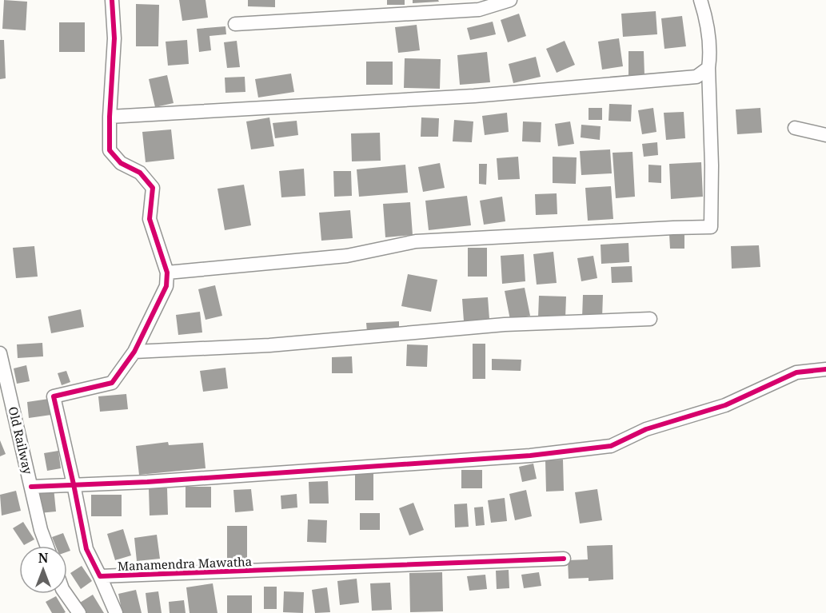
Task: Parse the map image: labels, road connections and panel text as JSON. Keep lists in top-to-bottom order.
{
  "streets": {
    "street": ["Old Railway", "Manamendra Mawatha"]
  },
  "north": "top"
}
